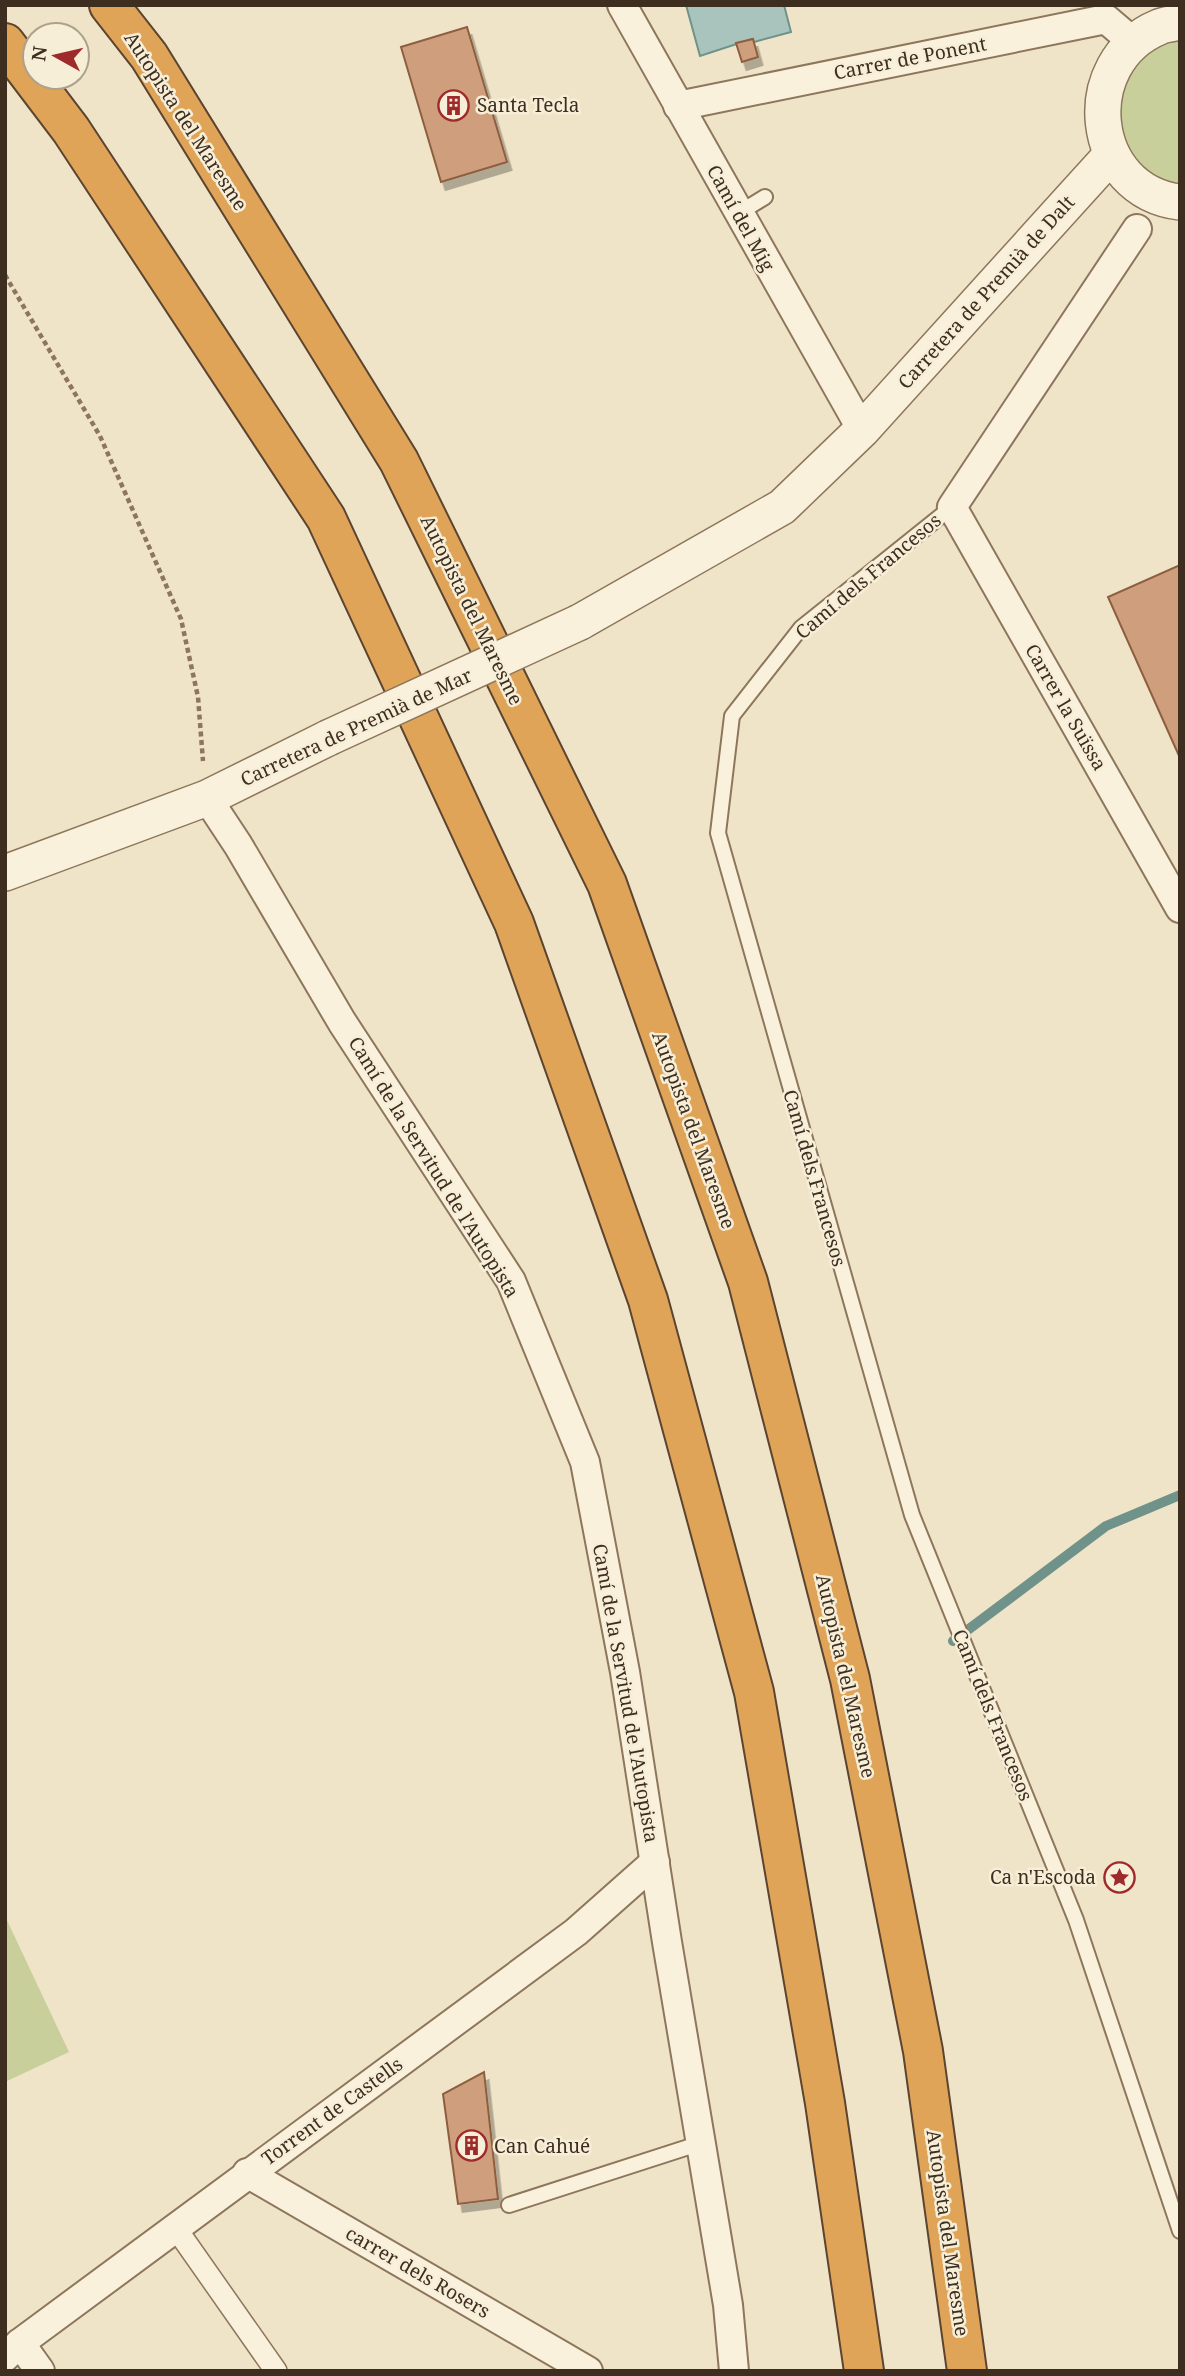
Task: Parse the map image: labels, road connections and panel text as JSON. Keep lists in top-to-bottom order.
{
  "streets": {
    "highway": ["Autopista del Maresme"],
    "street": [
      "Carrer de Ponent",
      "Camí del Mig",
      "Carretera de Premià de Dalt",
      "Camí dels Francesos",
      "Carrer la Suïssa",
      "Carretera de Premià de Mar",
      "Camí de la Servitud de l'Autopista",
      "Torrent de Castells",
      "carrer dels Rosers"
    ]
  },
  "crossings": [
    ["Carrer de Ponent", "Camí del Mig"],
    ["Camí del Mig", "Carretera de Premià de Dalt"],
    ["Camí del Mig", "Carretera de Premià de Mar"],
    ["Carretera de Premià de Dalt", "Carretera de Premià de Mar"],
    ["Camí dels Francesos", "Carrer la Suïssa"],
    ["Carretera de Premià de Mar", "Camí de la Servitud de l'Autopista"],
    ["Camí de la Servitud de l'Autopista", "Torrent de Castells"],
    ["Torrent de Castells", "carrer dels Rosers"]
  ],
  "places": {
    "building": ["Santa Tecla", "Can Cahué"],
    "place": ["Ca n'Escoda"]
  },
  "north": "left"
}
